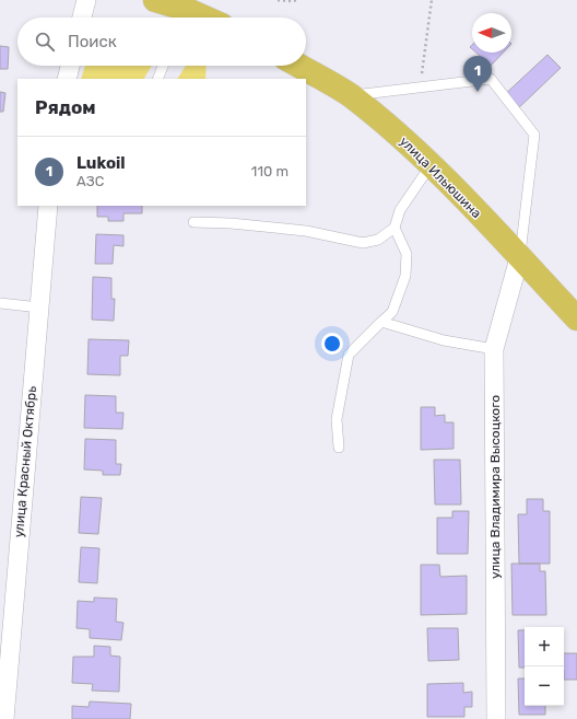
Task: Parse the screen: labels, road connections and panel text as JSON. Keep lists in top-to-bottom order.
{
  "streets": {
    "highway": ["улица Ильюшина"],
    "street": ["улица Красный Октябрь", "улица Владимира Высоцкого"]
  },
  "crossings": [
    ["улица Ильюшина", "улица Владимира Высоцкого"]
  ],
  "north": "left",
  "page": {
    "search": "Поиск",
    "pins": "1",
    "heading": "Рядом",
    "list": [
      {
        "mark": "1",
        "name": "Lukoil",
        "note": "АЗС",
        "value": "110 m"
      }
    ],
    "map_buttons": ["+", "−"]
  }
}
